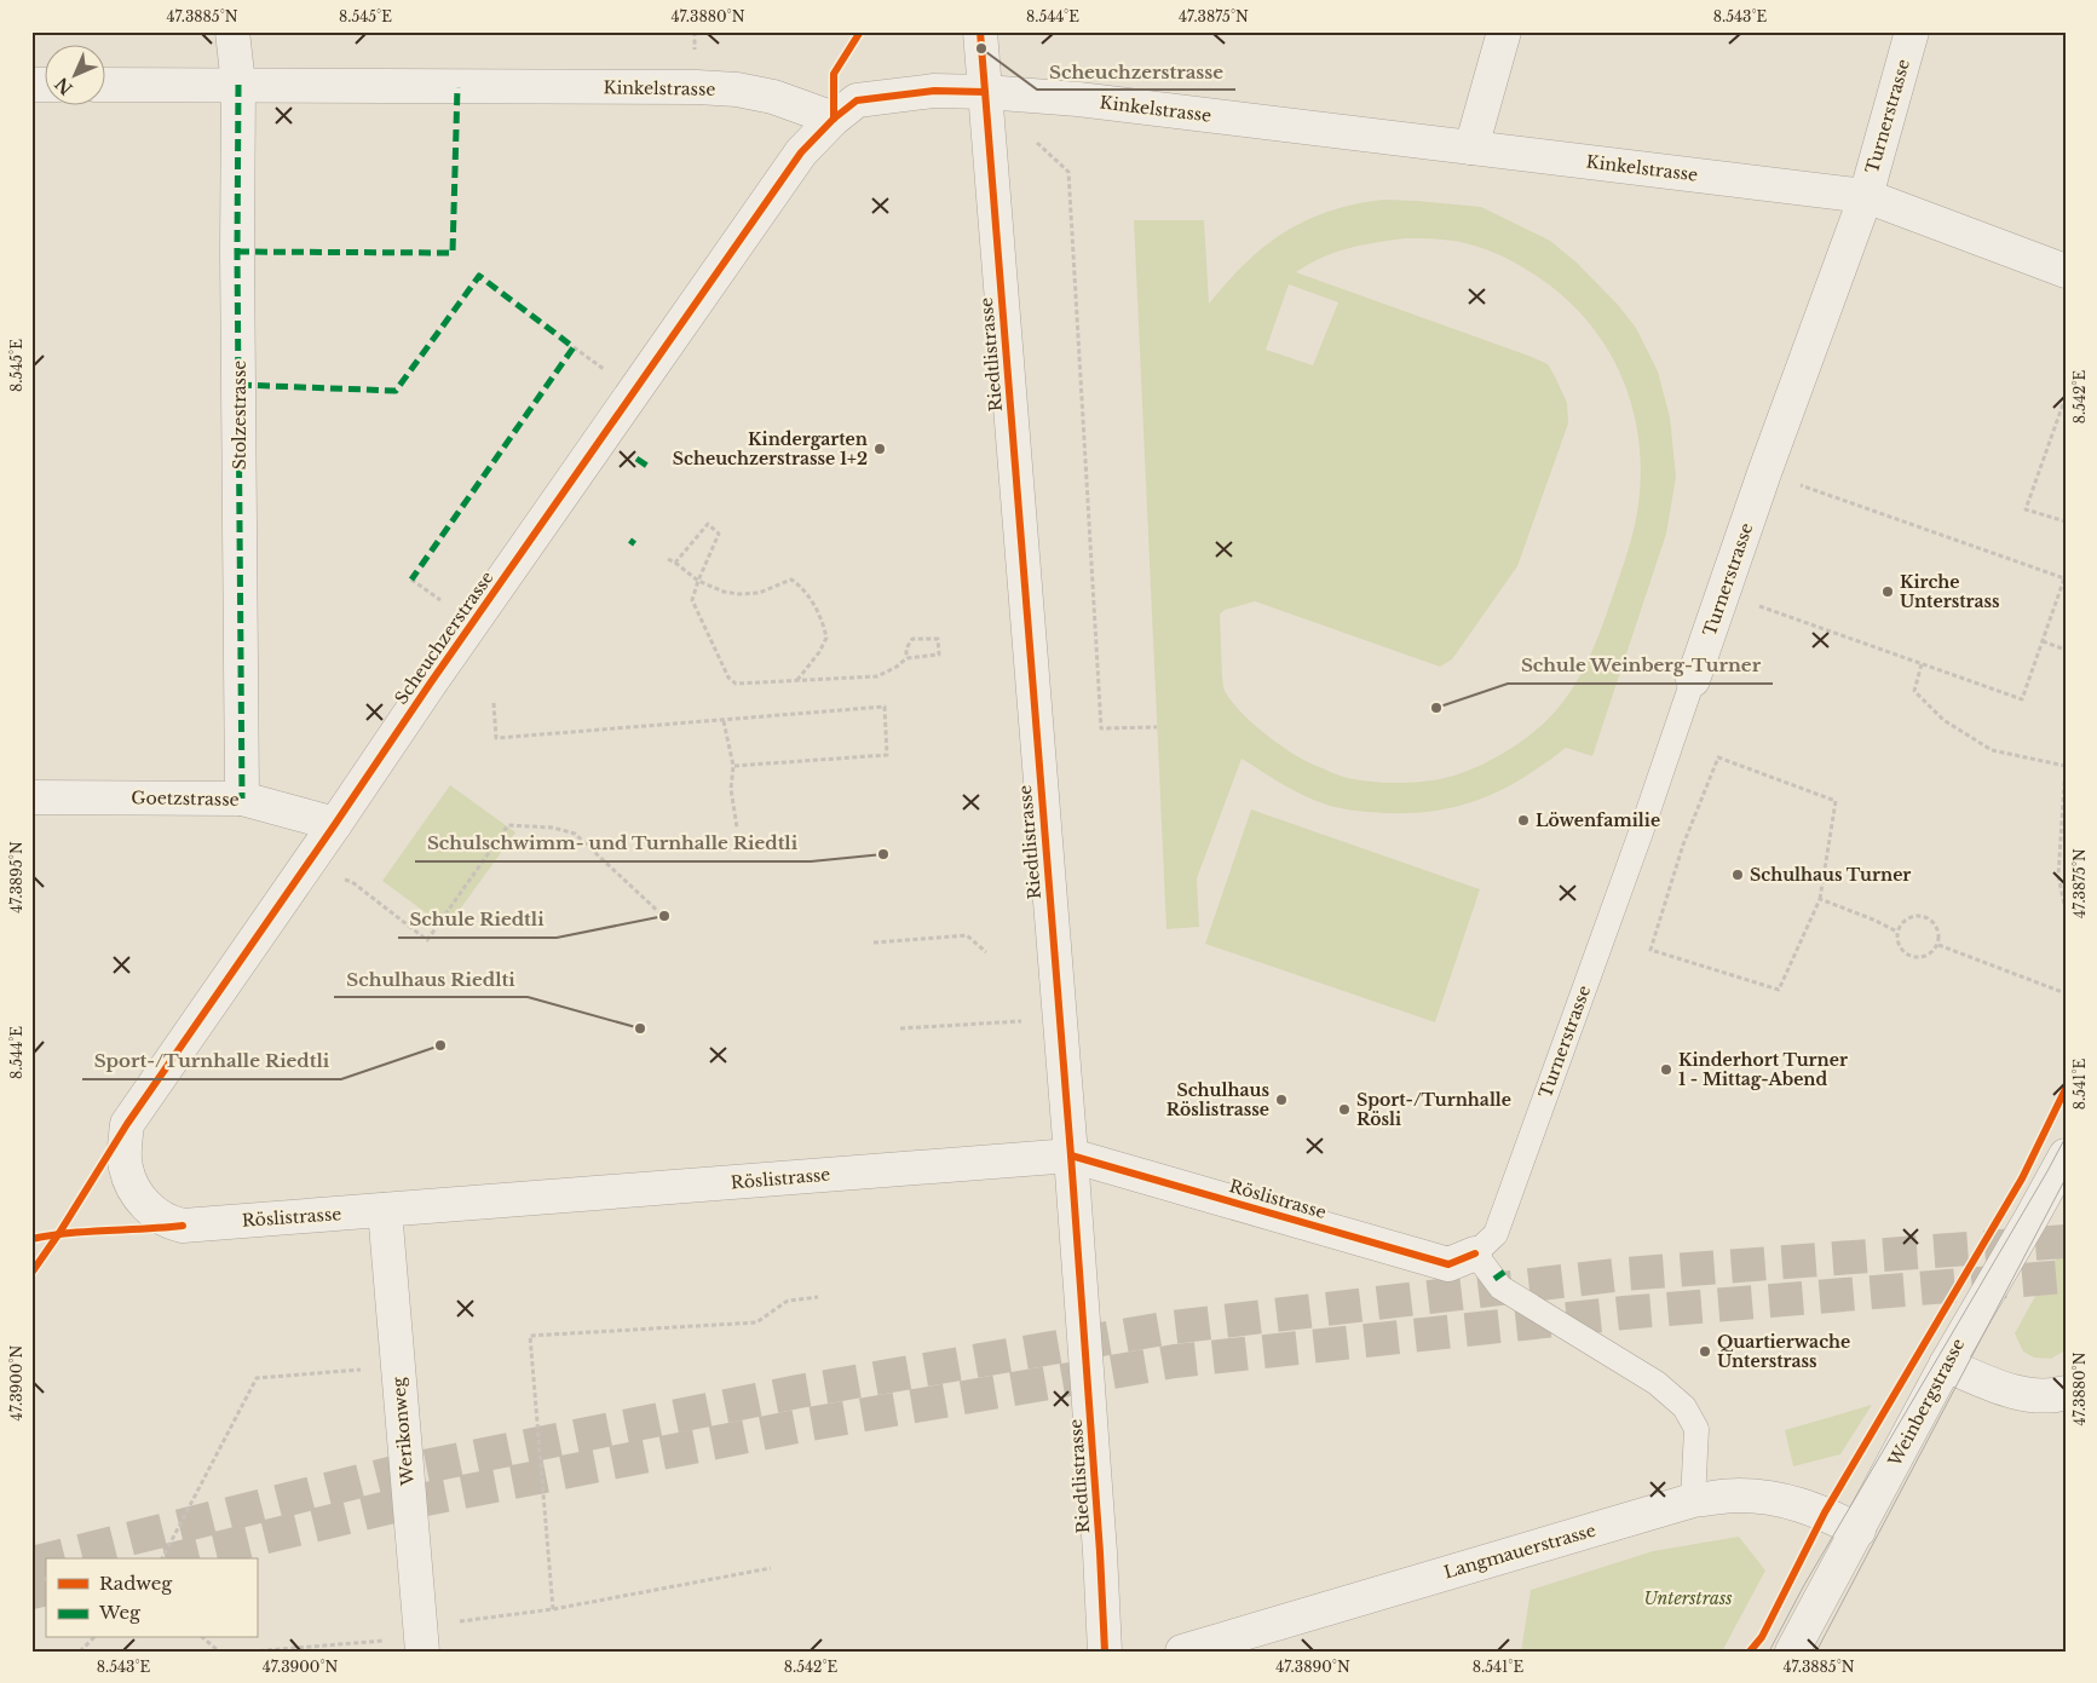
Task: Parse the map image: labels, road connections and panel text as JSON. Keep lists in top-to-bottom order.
{
  "streets": {
    "street": [
      "Kinkelstrasse",
      "Turnerstrasse",
      "Riedtlistrasse",
      "Stolzestrasse",
      "Scheuchzerstrasse",
      "Goetzstrasse",
      "Röslistrasse",
      "Weinbergstrasse",
      "Werikonweg",
      "Langmauerstrasse"
    ]
  },
  "crossings": [
    ["Kinkelstrasse", "Turnerstrasse"],
    ["Kinkelstrasse", "Riedtlistrasse"],
    ["Kinkelstrasse", "Stolzestrasse"],
    ["Kinkelstrasse", "Scheuchzerstrasse"],
    ["Turnerstrasse", "Röslistrasse"],
    ["Riedtlistrasse", "Röslistrasse"],
    ["Stolzestrasse", "Goetzstrasse"],
    ["Scheuchzerstrasse", "Goetzstrasse"],
    ["Scheuchzerstrasse", "Röslistrasse"],
    ["Röslistrasse", "Werikonweg"],
    ["Weinbergstrasse", "Langmauerstrasse"]
  ],
  "parks": ["Unterstrass"],
  "places": [
    "Scheuchzerstrasse",
    "Kindergarten Scheuchzerstrasse 1+2",
    "Kirche Unterstrass",
    "Schule Weinberg-Turner",
    "Löwenfamilie",
    "Schulschwimm- und Turnhalle Riedtli",
    "Schulhaus Turner",
    "Schule Riedtli",
    "Schulhaus Riedlti",
    "Sport-/Turnhalle Riedtli",
    "Kinderhort Turner 1 - Mittag-Abend",
    "Schulhaus Röslistrasse",
    "Sport-/Turnhalle Rösli",
    "Quartierwache Unterstrass"
  ],
  "legend": ["Radweg", "Weg"],
  "north": "bottom left",
  "coordinates": [
    "47.3885°N",
    "8.545°E",
    "47.3880°N",
    "8.544°E",
    "47.3875°N",
    "8.543°E",
    "8.542°E",
    "47.3895°N",
    "8.541°E",
    "47.3900°N",
    "47.3890°N"
  ]
}
